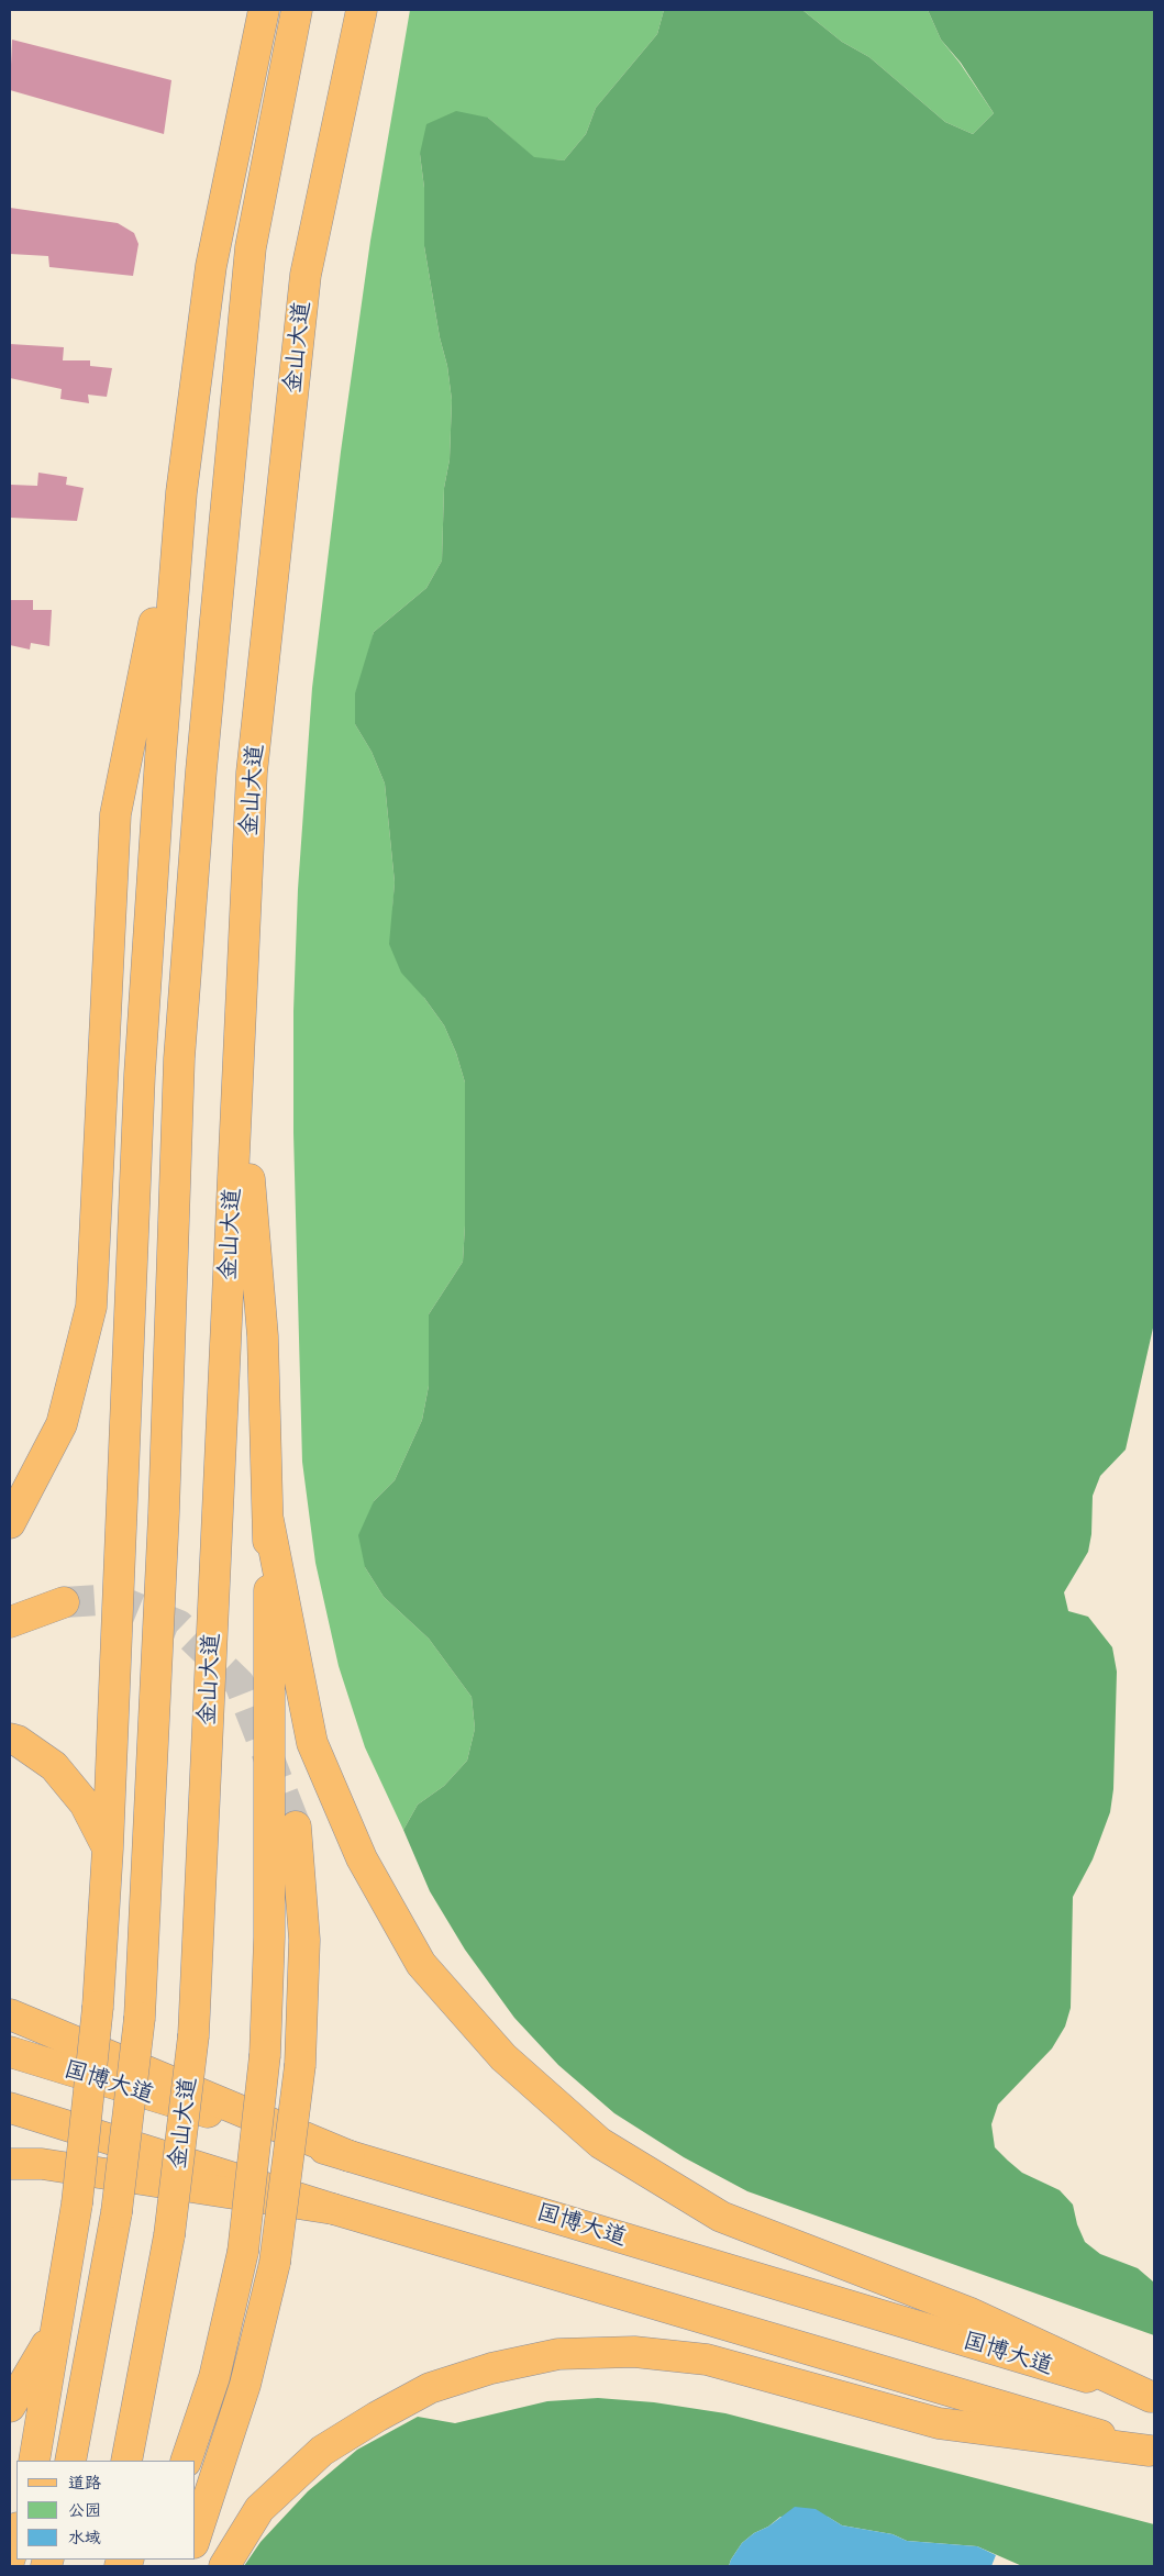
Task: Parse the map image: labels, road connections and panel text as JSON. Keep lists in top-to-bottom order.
{
  "streets": {
    "main road": ["金山大道", "国博大道"]
  },
  "legend": ["道路", "公园", "水域"]
}
